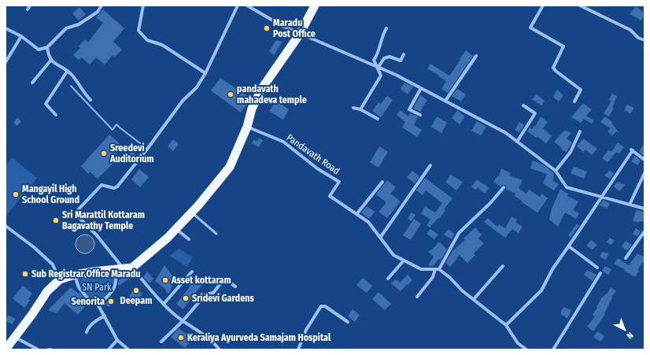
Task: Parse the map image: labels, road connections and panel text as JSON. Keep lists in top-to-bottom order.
{
  "streets": {
    "street": ["Pandavath Road"]
  },
  "parks": ["SN Park"],
  "places": [
    "Maradu Post Office",
    "pandavath mahadeva temple",
    "Sreedevi Auditorium",
    "Mangayil High School Ground",
    "Sri Marattil Kottaram Bagavathy Temple",
    "Sub Registrar Office Maradu",
    "Asset kottaram",
    "Deepam",
    "Sridevi Gardens",
    "Senorita",
    "Keraliya Ayurveda Samajam Hospital"
  ],
  "north": "bottom right"
}
